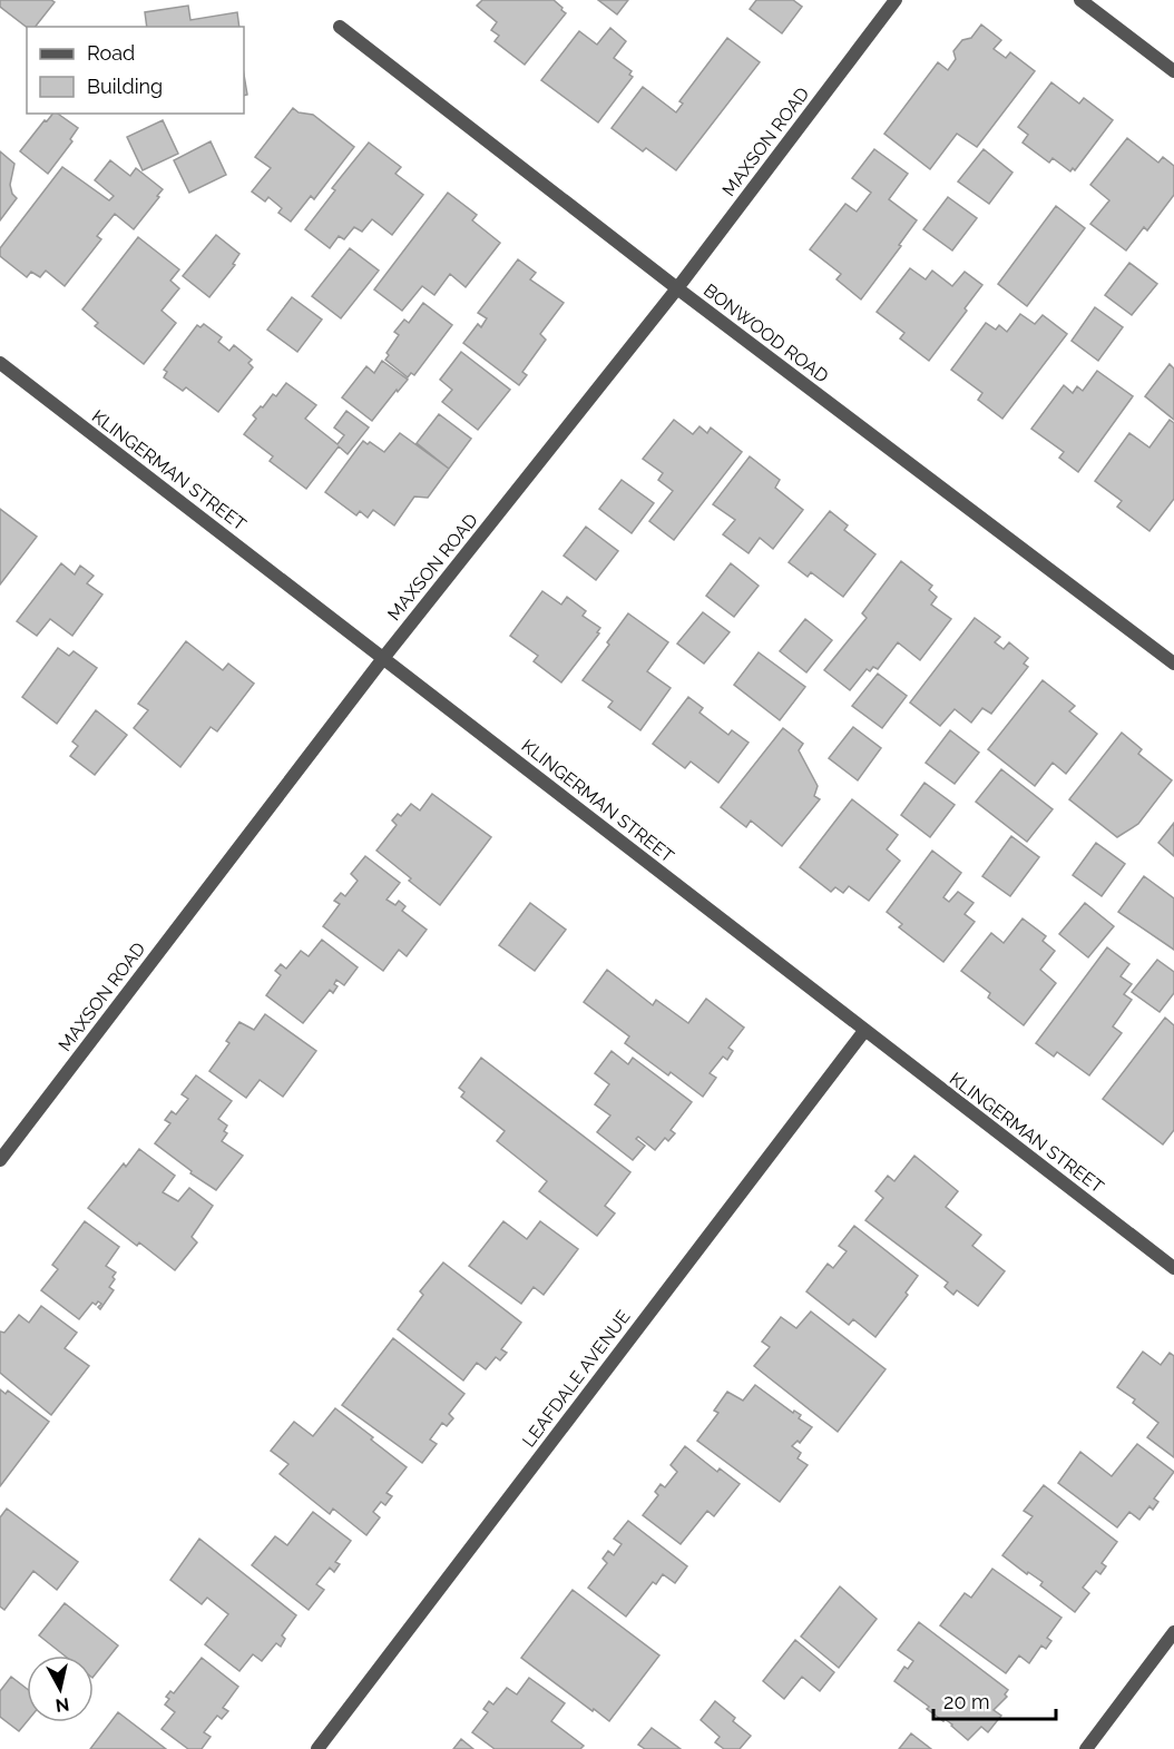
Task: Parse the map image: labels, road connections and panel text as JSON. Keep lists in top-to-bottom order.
{
  "streets": {
    "street": [
      "MAXSON ROAD",
      "BONWOOD ROAD",
      "KLINGERMAN STREET",
      "LEAFDALE AVENUE"
    ]
  },
  "crossings": [
    ["MAXSON ROAD", "BONWOOD ROAD"],
    ["MAXSON ROAD", "KLINGERMAN STREET"],
    ["KLINGERMAN STREET", "LEAFDALE AVENUE"]
  ],
  "legend": ["Road", "Building"],
  "scale_bar": "20 m",
  "north": "bottom"
}
